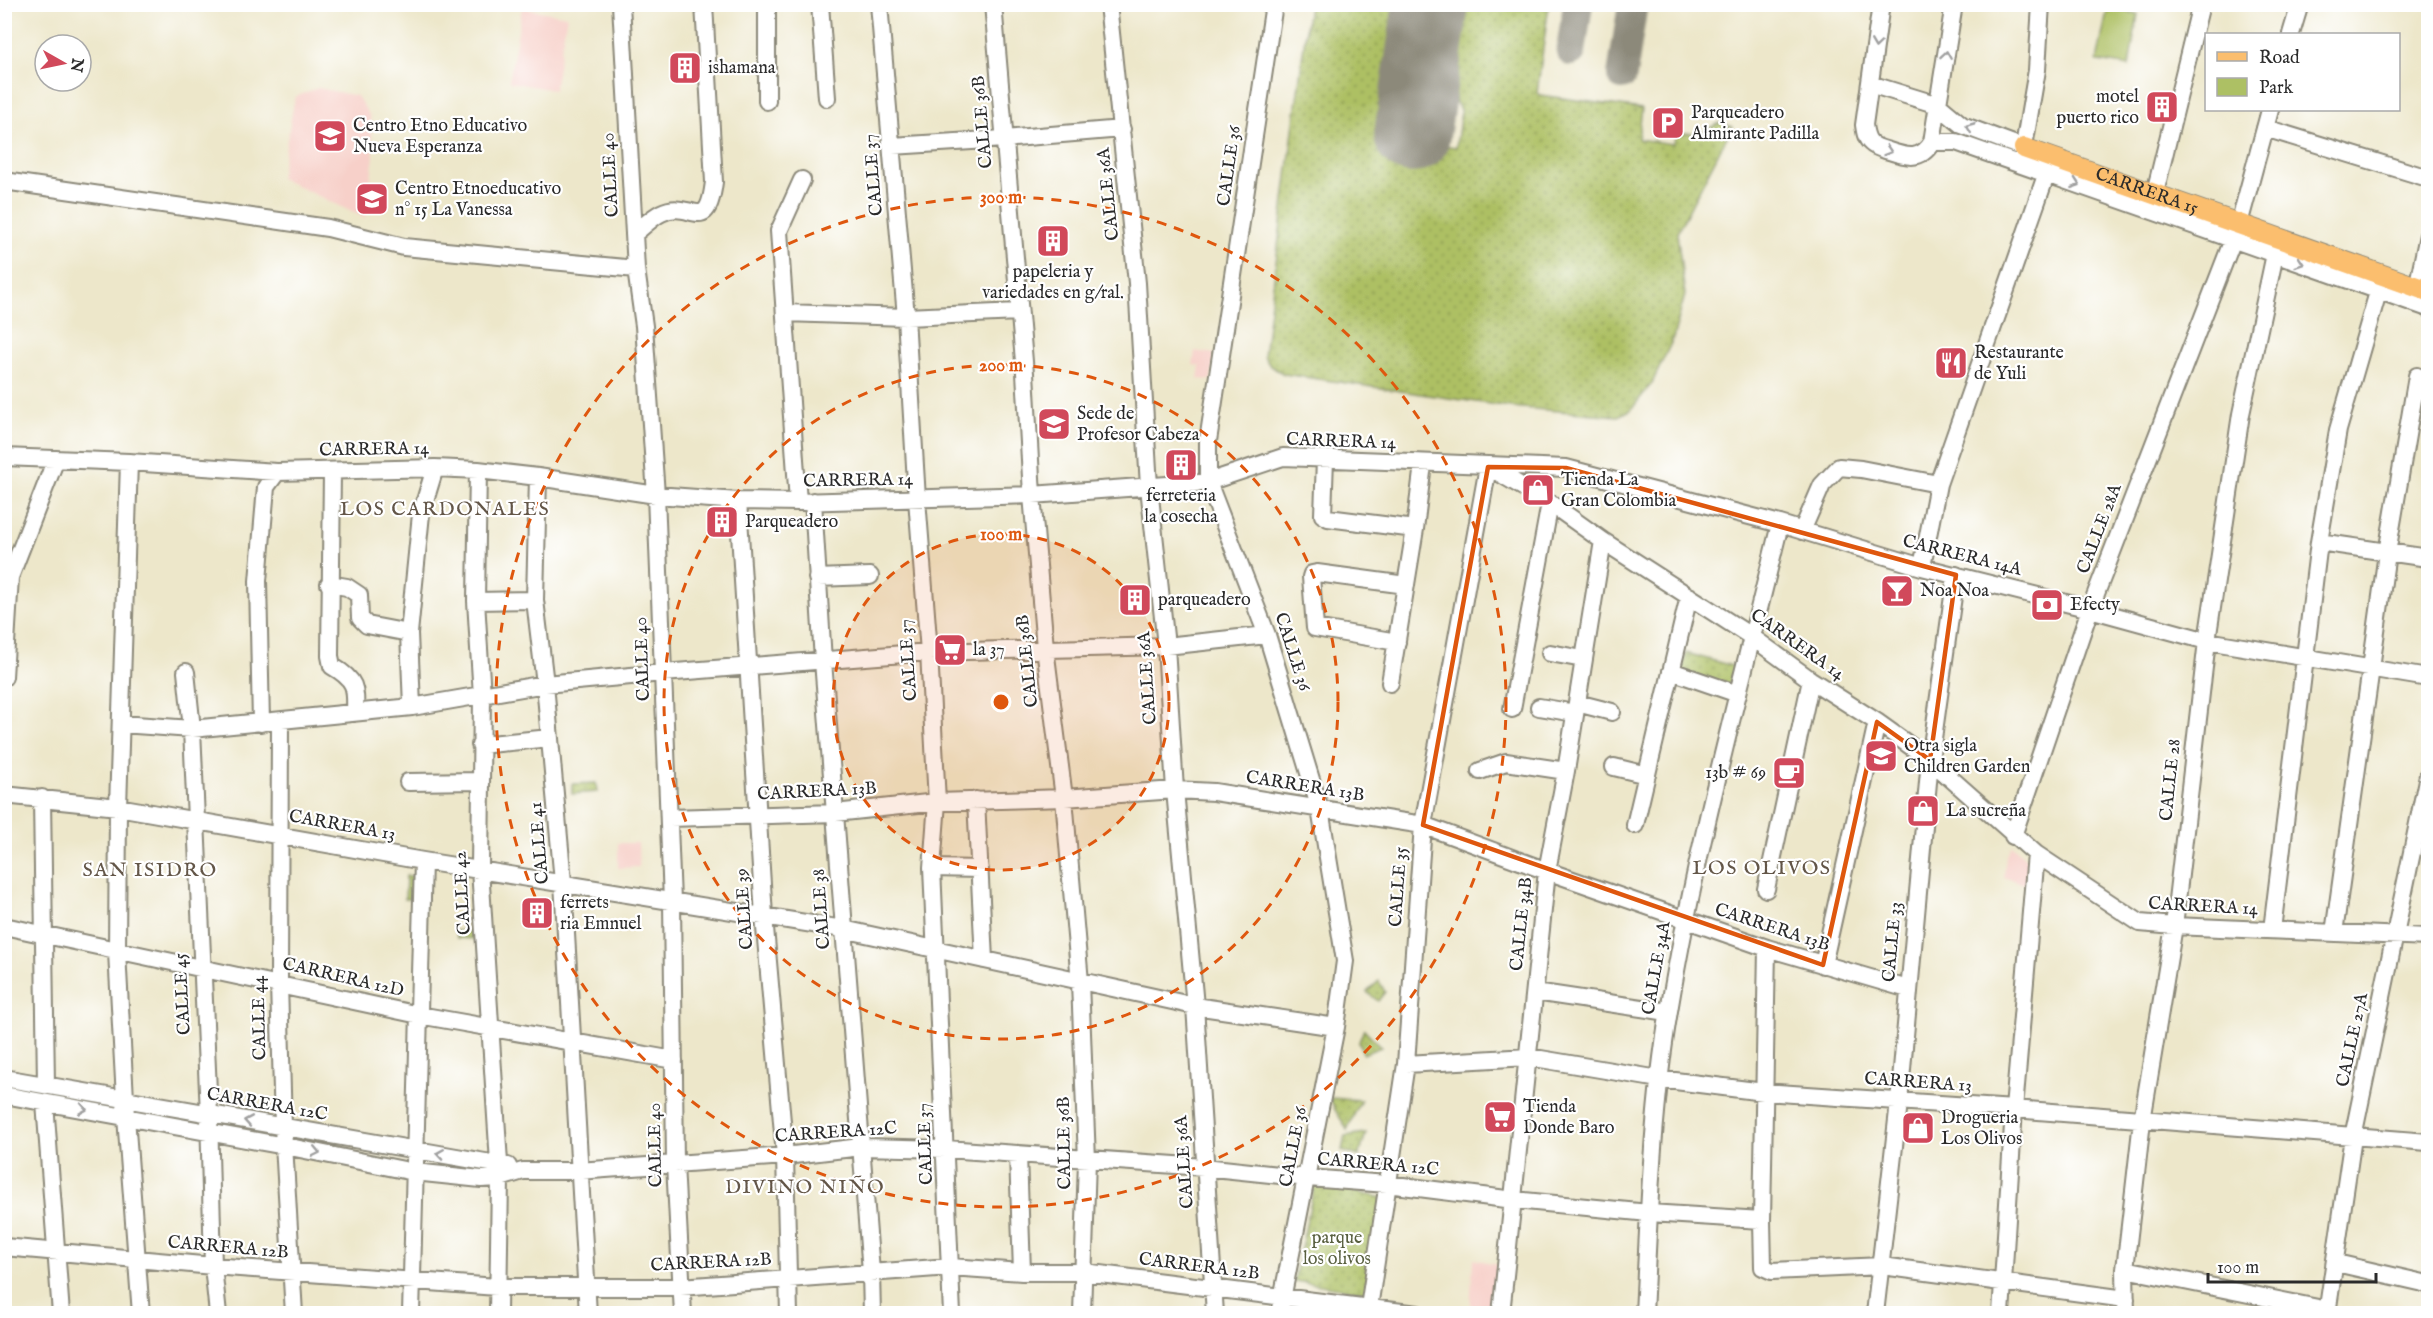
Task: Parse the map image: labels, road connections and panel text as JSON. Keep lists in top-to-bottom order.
{
  "streets": {
    "main road": ["CARRERA 15"],
    "street": [
      "CALLE 36B",
      "CALLE 36",
      "CALLE 40",
      "CALLE 37",
      "CALLE 36A",
      "CARRERA 14",
      "CALLE 28A",
      "CARRERA 14A",
      "CALLE 28",
      "CARRERA 13B",
      "CARRERA 13",
      "CALLE 41",
      "CALLE 35",
      "CALLE 42",
      "CALLE 39",
      "CALLE 38",
      "CALLE 34B",
      "CALLE 33",
      "CALLE 34A",
      "CARRERA 12D",
      "CALLE 45",
      "CALLE 44",
      "CALLE 27A",
      "CARRERA 12C",
      "CARRERA 12B"
    ]
  },
  "crossings": [
    ["CALLE 36B", "CARRERA 14"],
    ["CALLE 36B", "CARRERA 13B"],
    ["CALLE 36B", "CARRERA 13"],
    ["CALLE 36B", "CARRERA 12C"],
    ["CALLE 36B", "CARRERA 12B"],
    ["CALLE 36", "CARRERA 14"],
    ["CALLE 36", "CARRERA 13B"],
    ["CALLE 36", "CARRERA 13"],
    ["CALLE 36", "CARRERA 12C"],
    ["CALLE 36", "CARRERA 12B"],
    ["CALLE 40", "CARRERA 14"],
    ["CALLE 40", "CARRERA 13B"],
    ["CALLE 40", "CARRERA 13"],
    ["CALLE 40", "CARRERA 12D"],
    ["CALLE 40", "CARRERA 12C"],
    ["CALLE 40", "CARRERA 12B"],
    ["CALLE 37", "CARRERA 14"],
    ["CALLE 37", "CARRERA 13B"],
    ["CALLE 37", "CARRERA 13"],
    ["CALLE 37", "CARRERA 12C"],
    ["CALLE 37", "CARRERA 12B"],
    ["CARRERA 15", "CALLE 28A"],
    ["CARRERA 15", "CALLE 28"],
    ["CALLE 36A", "CARRERA 14"],
    ["CALLE 36A", "CARRERA 13B"],
    ["CALLE 36A", "CARRERA 13"],
    ["CALLE 36A", "CARRERA 12C"],
    ["CALLE 36A", "CARRERA 12B"],
    ["CARRERA 14", "CALLE 28A"],
    ["CARRERA 14", "CARRERA 14A"],
    ["CARRERA 14", "CALLE 28"],
    ["CARRERA 14", "CALLE 41"],
    ["CARRERA 14", "CALLE 35"],
    ["CARRERA 14", "CALLE 42"],
    ["CARRERA 14", "CALLE 39"],
    ["CARRERA 14", "CALLE 38"],
    ["CARRERA 14", "CALLE 34B"],
    ["CARRERA 14", "CALLE 33"],
    ["CARRERA 14", "CALLE 34A"],
    ["CARRERA 14", "CALLE 27A"],
    ["CALLE 28A", "CARRERA 14A"],
    ["CARRERA 14A", "CALLE 28"],
    ["CARRERA 14A", "CALLE 35"],
    ["CARRERA 14A", "CALLE 33"],
    ["CARRERA 14A", "CALLE 34A"],
    ["CALLE 28", "CARRERA 13"],
    ["CARRERA 13B", "CALLE 35"],
    ["CARRERA 13B", "CALLE 39"],
    ["CARRERA 13B", "CALLE 38"],
    ["CARRERA 13B", "CALLE 34B"],
    ["CARRERA 13B", "CALLE 33"],
    ["CARRERA 13B", "CALLE 34A"],
    ["CARRERA 13", "CALLE 41"],
    ["CARRERA 13", "CALLE 35"],
    ["CARRERA 13", "CALLE 42"],
    ["CARRERA 13", "CALLE 39"],
    ["CARRERA 13", "CALLE 38"],
    ["CARRERA 13", "CALLE 34B"],
    ["CARRERA 13", "CALLE 33"],
    ["CARRERA 13", "CALLE 34A"],
    ["CARRERA 13", "CALLE 45"],
    ["CARRERA 13", "CALLE 44"],
    ["CARRERA 13", "CALLE 27A"],
    ["CALLE 41", "CARRERA 12D"],
    ["CALLE 41", "CARRERA 12C"],
    ["CALLE 41", "CARRERA 12B"],
    ["CALLE 35", "CARRERA 12C"],
    ["CALLE 35", "CARRERA 12B"],
    ["CALLE 42", "CARRERA 12D"],
    ["CALLE 42", "CARRERA 12C"],
    ["CALLE 42", "CARRERA 12B"],
    ["CALLE 39", "CARRERA 12C"],
    ["CALLE 39", "CARRERA 12B"],
    ["CALLE 38", "CARRERA 12C"],
    ["CALLE 38", "CARRERA 12B"],
    ["CALLE 34B", "CARRERA 12C"],
    ["CALLE 34A", "CARRERA 12C"],
    ["CARRERA 12D", "CALLE 45"],
    ["CARRERA 12D", "CALLE 44"],
    ["CALLE 45", "CARRERA 12C"],
    ["CALLE 45", "CARRERA 12B"],
    ["CALLE 44", "CARRERA 12C"],
    ["CALLE 44", "CARRERA 12B"]
  ],
  "districts": [
    "LOS CARDONALES",
    "LOS OLIVOS",
    "SAN ISIDRO",
    "DIVINO NIÑO"
  ],
  "parks": ["parque los olivos"],
  "places": {
    "building": [
      "ishamana",
      "motel puerto rico",
      "papeleria y variedades en g/ral.",
      "ferreteria la cosecha",
      "Parqueadero",
      "parqueadero",
      "ferrets ria Emnuel"
    ],
    "parking": ["Parqueadero Almirante Padilla"],
    "school or university": [
      "Centro Etno Educativo Nueva Esperanza",
      "Centro Etnoeducativo n° 15 La Vanessa",
      "Sede de Profesor Cabeza",
      "Otra sigla Children Garden"
    ],
    "restaurant": ["Restaurante de Yuli"],
    "shop": ["Tienda La Gran Colombia", "La sucreña", "Drogueria Los Olivos"],
    "bar": ["Noa Noa"],
    "bank": ["Efecty"],
    "supermarket": ["la 37", "Tienda Donde Baro"],
    "cafe": ["13b # 69"]
  },
  "legend": ["Road", "Park"],
  "scale_bar": "100 m",
  "north": "right",
  "rings": ["300 m", "200 m", "100 m"]
}
